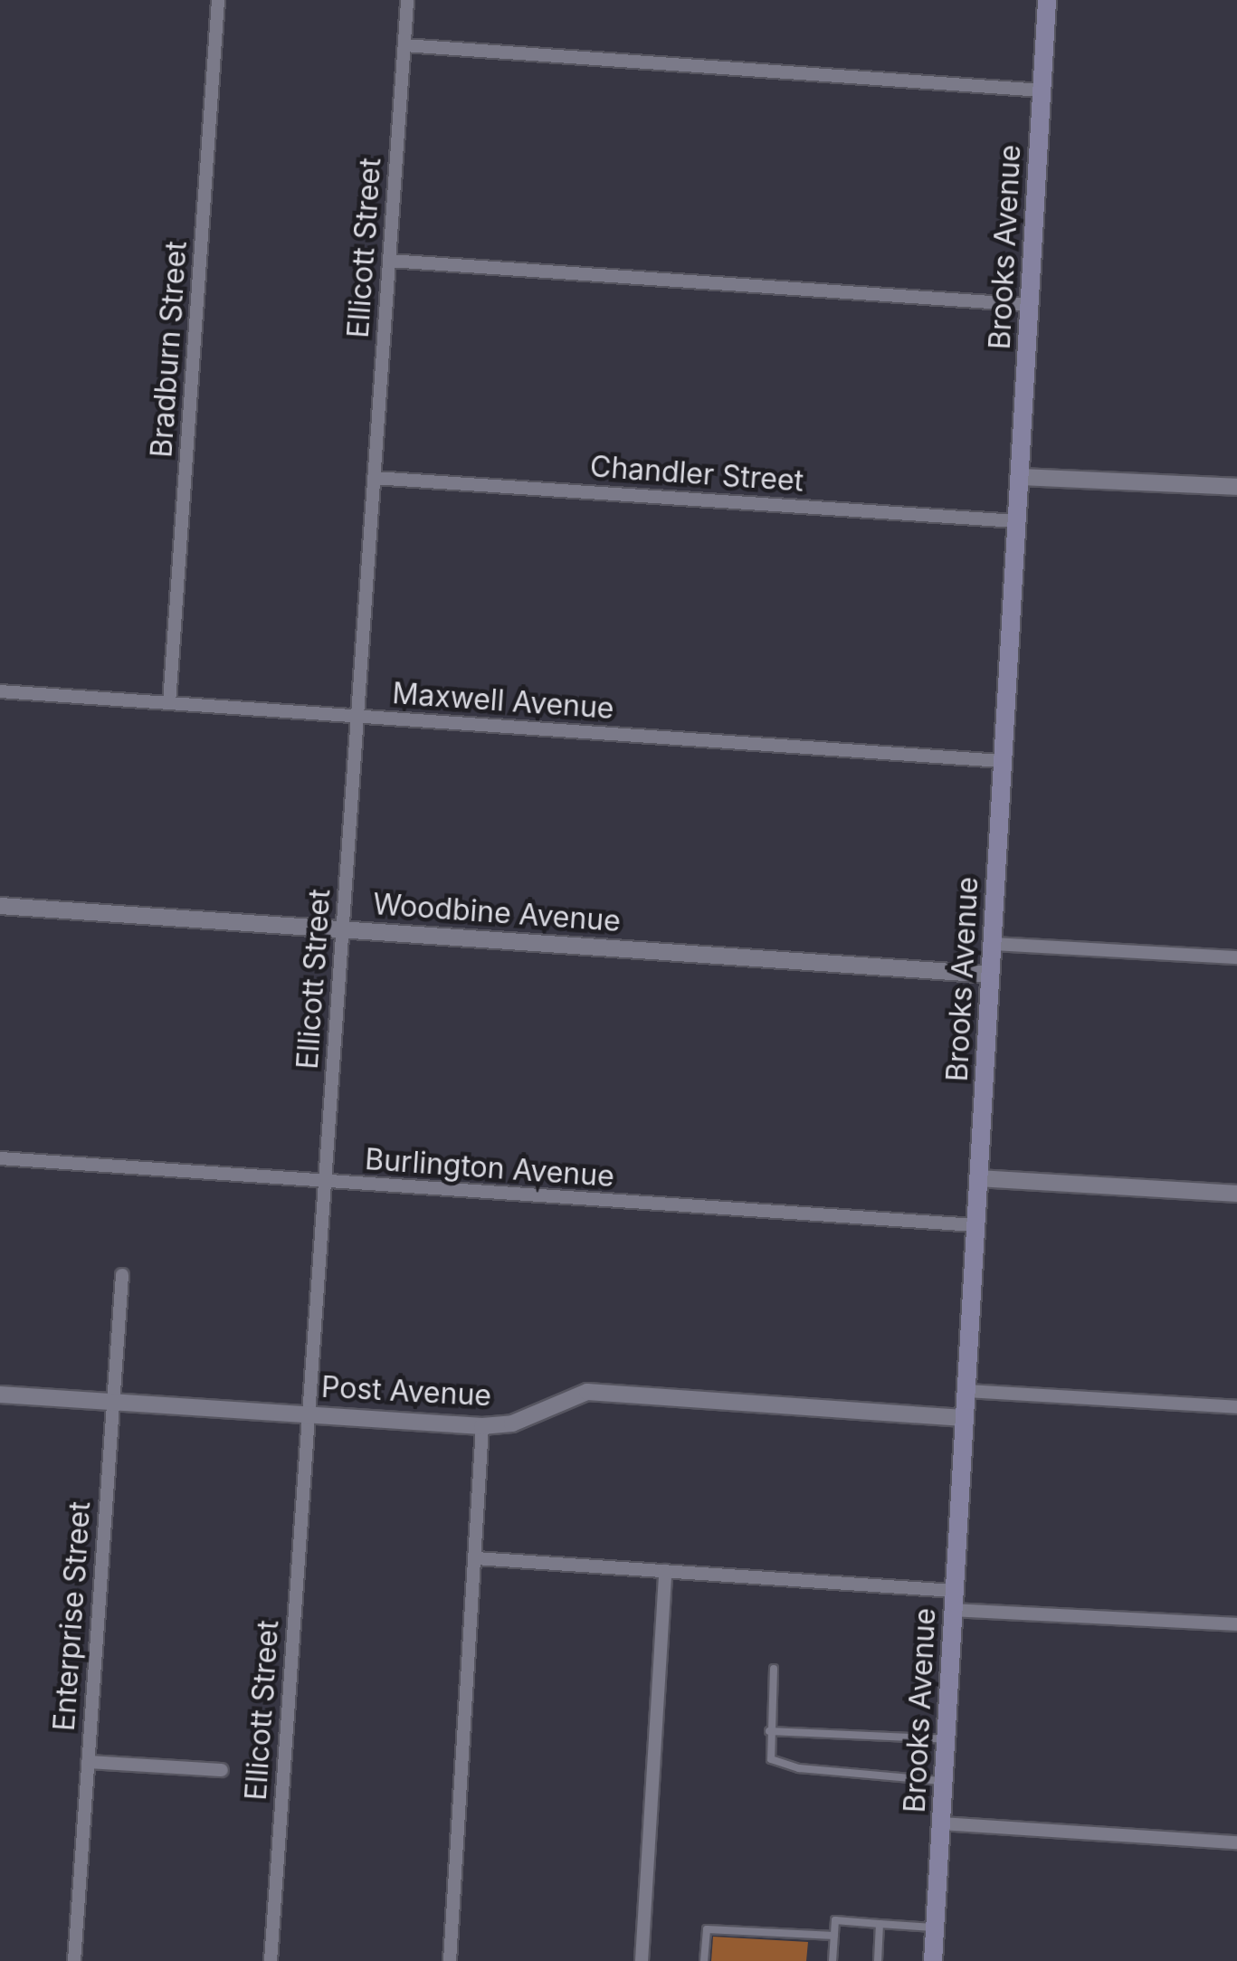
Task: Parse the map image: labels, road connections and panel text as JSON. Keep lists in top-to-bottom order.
{
  "streets": {
    "main road": ["Brooks Avenue"],
    "street": [
      "Ellicott Street",
      "Bradburn Street",
      "Chandler Street",
      "Maxwell Avenue",
      "Woodbine Avenue",
      "Burlington Avenue",
      "Post Avenue",
      "Enterprise Street"
    ]
  },
  "crossings": [
    ["Brooks Avenue", "Chandler Street"],
    ["Brooks Avenue", "Maxwell Avenue"],
    ["Brooks Avenue", "Woodbine Avenue"],
    ["Brooks Avenue", "Burlington Avenue"],
    ["Brooks Avenue", "Post Avenue"],
    ["Ellicott Street", "Chandler Street"],
    ["Ellicott Street", "Maxwell Avenue"],
    ["Ellicott Street", "Woodbine Avenue"],
    ["Ellicott Street", "Burlington Avenue"],
    ["Ellicott Street", "Post Avenue"],
    ["Bradburn Street", "Maxwell Avenue"],
    ["Post Avenue", "Enterprise Street"]
  ]
}
